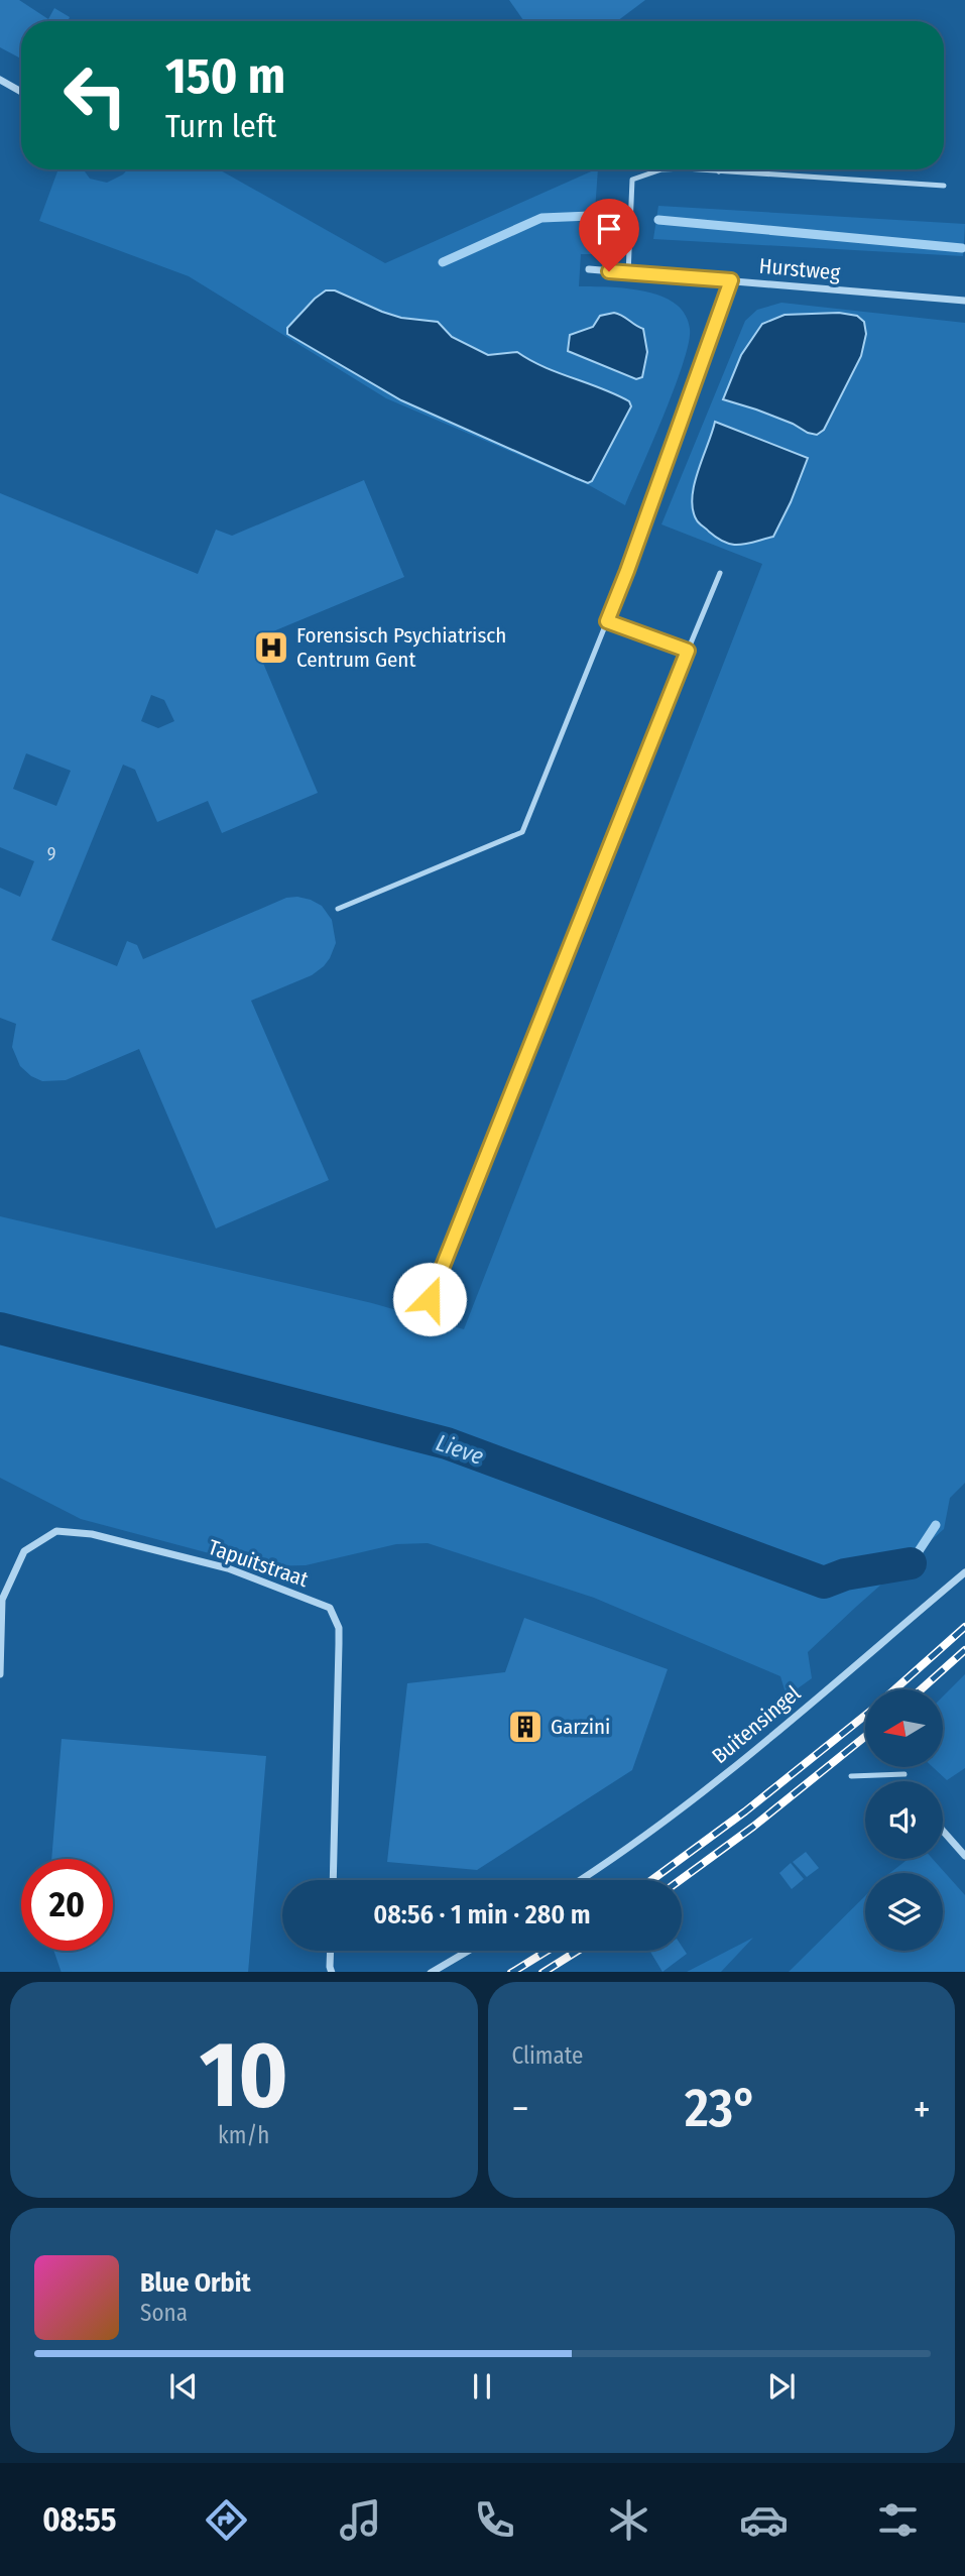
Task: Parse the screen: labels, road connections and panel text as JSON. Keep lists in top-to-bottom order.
{
  "streets": {
    "street": ["Hurstweg", "Tapuitstraat", "Buitensingel"]
  },
  "water": ["Lieve"],
  "places": {
    "hospital": ["Forensisch Psychiatrisch Centrum Gent"],
    "building": ["Garzini"]
  },
  "house_numbers": ["9"],
  "north": "left",
  "page": {
    "turn": ["150 m", "Turn left"],
    "limit": "20",
    "trip": "08:56 · 1 min · 280 m",
    "tile": [
      ["10", "km/h"],
      "Climate"
    ],
    "heat": ["−", "23°", "+"],
    "song": ["Blue Orbit", "Sona"],
    "tabs": "08:55"
  }
}
